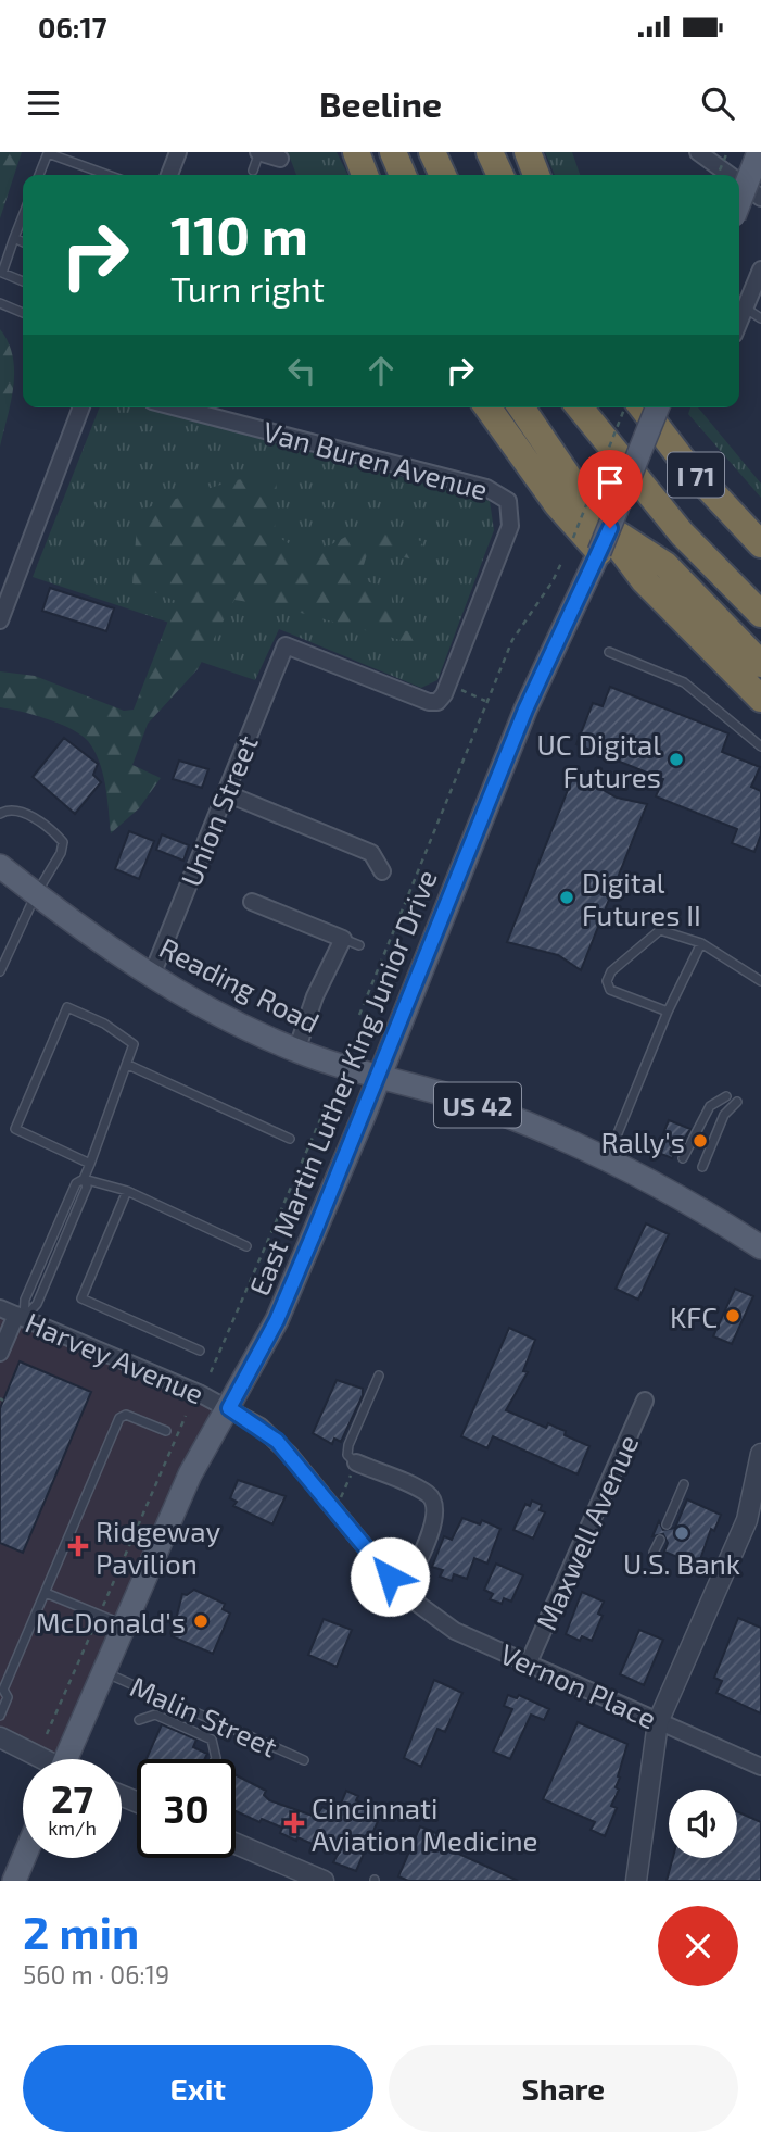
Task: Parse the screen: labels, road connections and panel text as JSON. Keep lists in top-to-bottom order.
{
  "streets": {
    "highway": ["I 71"],
    "main road": ["Reading Road", "East Martin Luther King Junior Drive", "US 42"],
    "street": [
      "Van Buren Avenue",
      "Union Street",
      "Harvey Avenue",
      "Maxwell Avenue",
      "Vernon Place"
    ],
    "lane": ["Malin Street"]
  },
  "crossings": [
    ["Van Buren Avenue", "Union Street"],
    ["Union Street", "Reading Road"],
    ["Reading Road", "East Martin Luther King Junior Drive"],
    ["East Martin Luther King Junior Drive", "Harvey Avenue"],
    ["East Martin Luther King Junior Drive", "Vernon Place"],
    ["East Martin Luther King Junior Drive", "Malin Street"],
    ["Harvey Avenue", "Vernon Place"],
    ["Maxwell Avenue", "Vernon Place"]
  ],
  "places": {
    "other": [
      "UC Digital Futures",
      "Digital Futures II",
      "Rally's",
      "KFC",
      "U.S. Bank",
      "McDonald's"
    ],
    "health": ["Ridgeway Pavilion", "Cincinnati Aviation Medicine"]
  },
  "page": {
    "status": "06:17",
    "header": "Beeline",
    "turn": ["110 m", "Turn right"],
    "speed": "27 km/h",
    "limit": "30",
    "heading": ["2 min", "560 m · 06:19"],
    "buttons": ["Exit", "Share"]
  }
}
